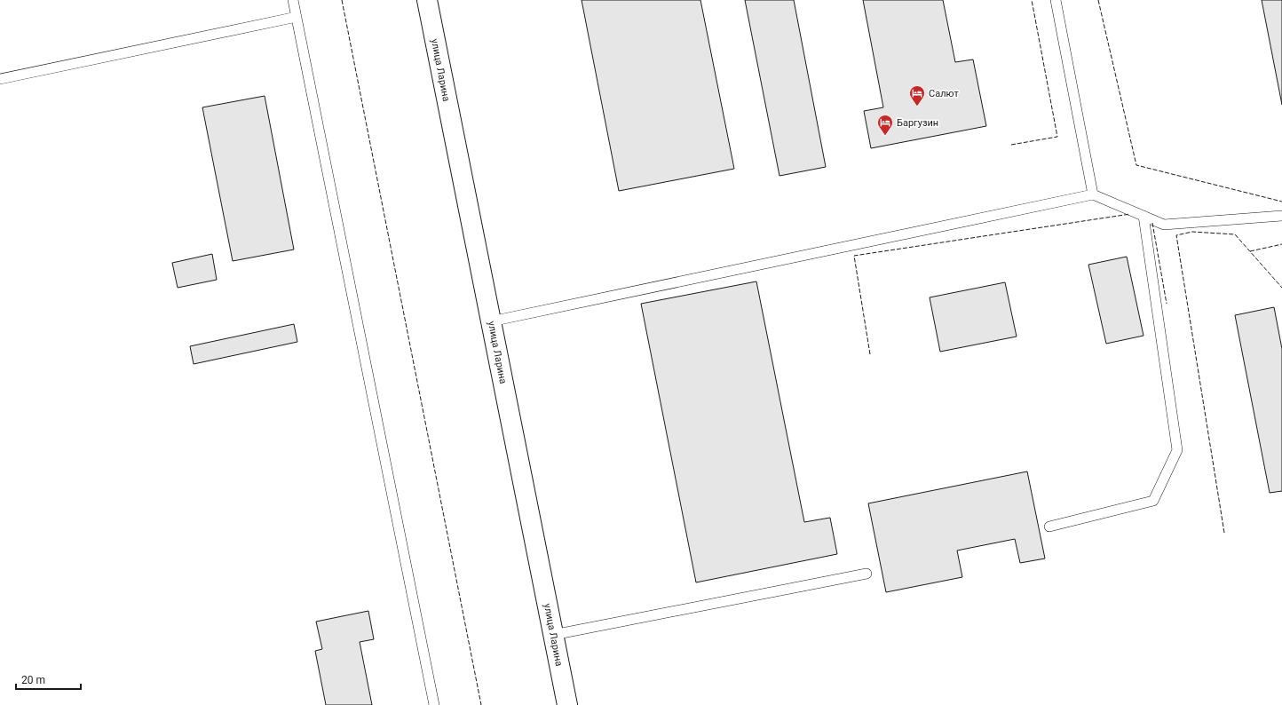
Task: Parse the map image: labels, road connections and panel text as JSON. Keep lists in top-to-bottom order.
{
  "streets": {
    "street": ["улица Ларина"]
  },
  "places": {
    "hotel": ["Салют", "Баргузин"]
  },
  "scale_bar": "20 m"
}
